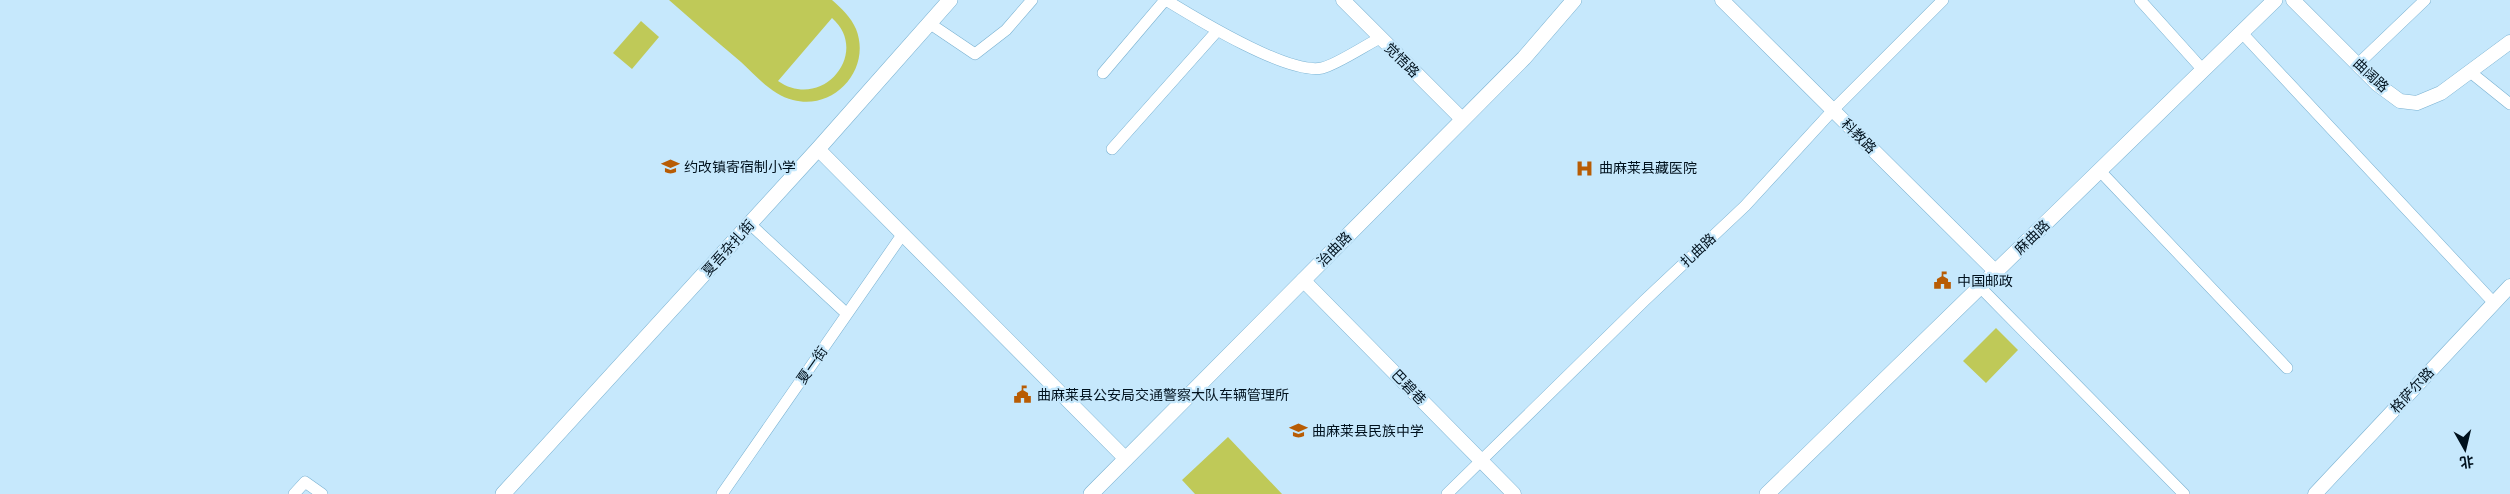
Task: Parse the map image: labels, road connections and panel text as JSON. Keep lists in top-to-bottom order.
{
  "streets": {
    "main road": ["麻曲路", "夏吾杂扎街", "治曲路"],
    "street": [
      "觉悟路",
      "曲阔路",
      "科教路",
      "扎曲路",
      "夏一街",
      "巴碧巷",
      "格萨尔路"
    ]
  },
  "crossings": [
    ["觉悟路", "治曲路"],
    ["科教路", "麻曲路"],
    ["科教路", "扎曲路"],
    ["治曲路", "巴碧巷"],
    ["扎曲路", "巴碧巷"]
  ],
  "places": {
    "school or university": ["约改镇寄宿制小学", "曲麻莱县民族中学"],
    "hospital": ["曲麻莱县藏医院"],
    "public building": ["中国邮政", "曲麻莱县公安局交通警察大队车辆管理所"]
  },
  "north": "bottom"
}
